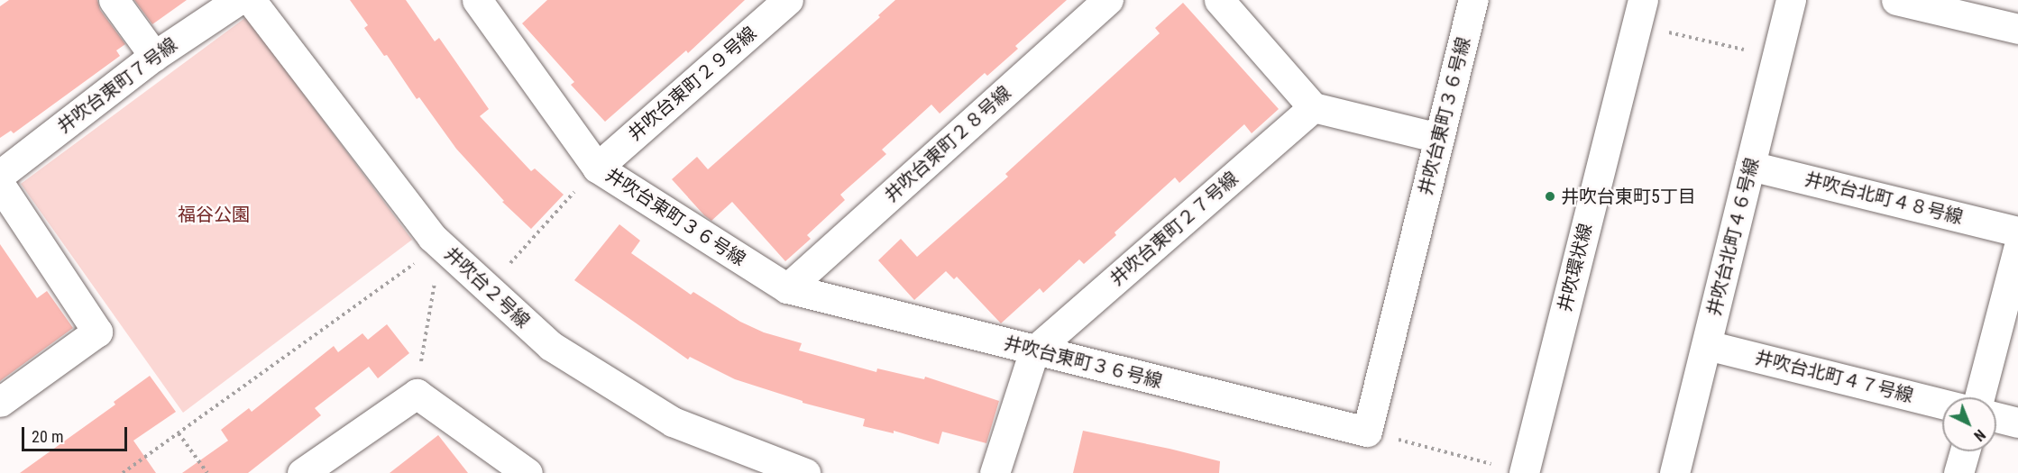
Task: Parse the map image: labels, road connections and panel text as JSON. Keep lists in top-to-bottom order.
{
  "streets": {
    "street": [
      "井吹台東町２９号線",
      "井吹台東町７号線",
      "井吹台東町３６号線",
      "井吹台東町２８号線",
      "井吹台北町４８号線",
      "井吹台東町２７号線",
      "井吹台北町４６号線",
      "井吹環状線",
      "井吹台２号線",
      "井吹台北町４７号線"
    ]
  },
  "crossings": [
    ["井吹台東町２９号線", "井吹台東町３６号線"],
    ["井吹台東町３６号線", "井吹台東町２８号線"],
    ["井吹台東町３６号線", "井吹台東町２７号線"],
    ["井吹台北町４８号線", "井吹台北町４６号線"],
    ["井吹台北町４６号線", "井吹台北町４７号線"]
  ],
  "parks": ["福谷公園"],
  "places": ["井吹台東町5丁目"],
  "scale_bar": "20 m",
  "north": "bottom right"
}
